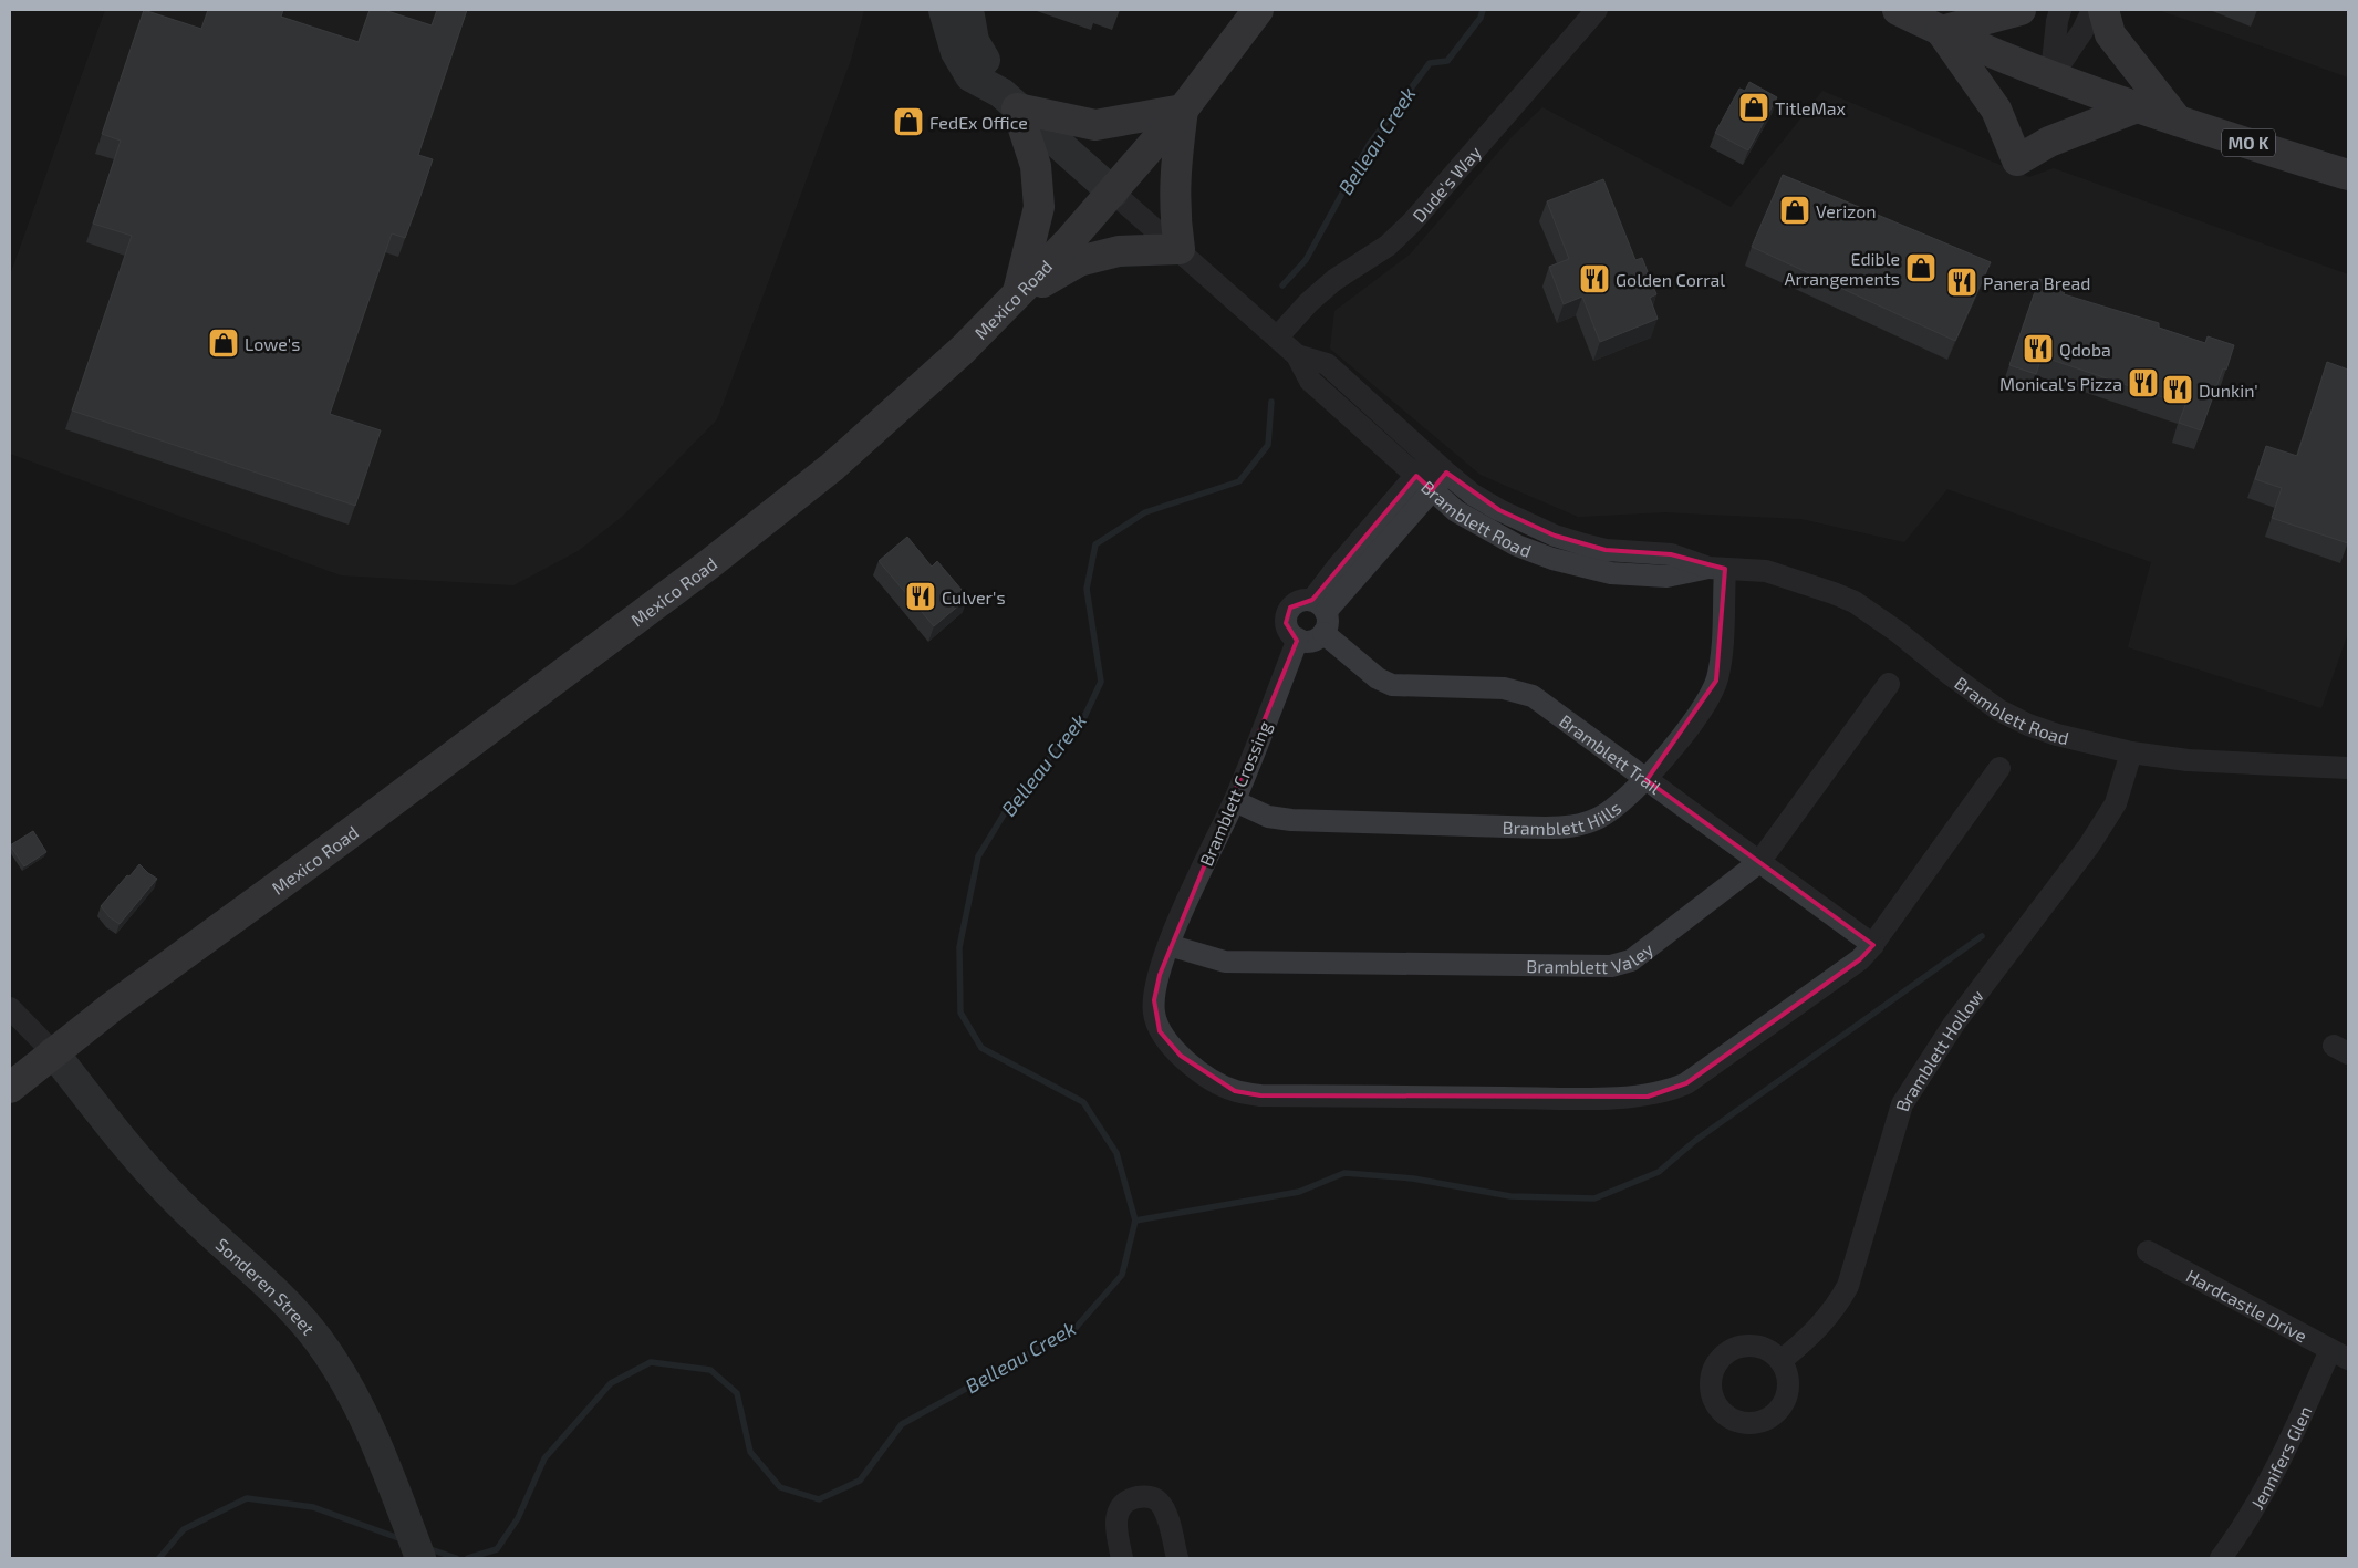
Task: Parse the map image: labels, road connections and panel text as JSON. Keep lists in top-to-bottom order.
{
  "streets": {
    "main road": ["MO K", "Mexico Road"],
    "street": [
      "Dude's Way",
      "Bramblett Road",
      "Bramblett Trail",
      "Bramblett Crossing",
      "Bramblett Hills",
      "Bramblett Valey",
      "Bramblett Hollow",
      "Sonderen Street",
      "Hardcastle Drive",
      "Jennifers Glen"
    ]
  },
  "crossings": [
    ["Dude's Way", "Bramblett Road"],
    ["Mexico Road", "Bramblett Road"],
    ["Mexico Road", "Sonderen Street"],
    ["Bramblett Road", "Bramblett Hills"],
    ["Bramblett Road", "Bramblett Hollow"],
    ["Bramblett Trail", "Bramblett Crossing"],
    ["Bramblett Trail", "Bramblett Hills"],
    ["Bramblett Trail", "Bramblett Valey"],
    ["Bramblett Crossing", "Bramblett Hills"],
    ["Bramblett Crossing", "Bramblett Valey"],
    ["Hardcastle Drive", "Jennifers Glen"]
  ],
  "water": ["Belleau Creek"],
  "places": {
    "shop": [
      "TitleMax",
      "FedEx Office",
      "Verizon",
      "Edible Arrangements",
      "Lowe's"
    ],
    "restaurant": [
      "Golden Corral",
      "Panera Bread",
      "Qdoba",
      "Monical's Pizza",
      "Dunkin'",
      "Culver's"
    ]
  }
}
